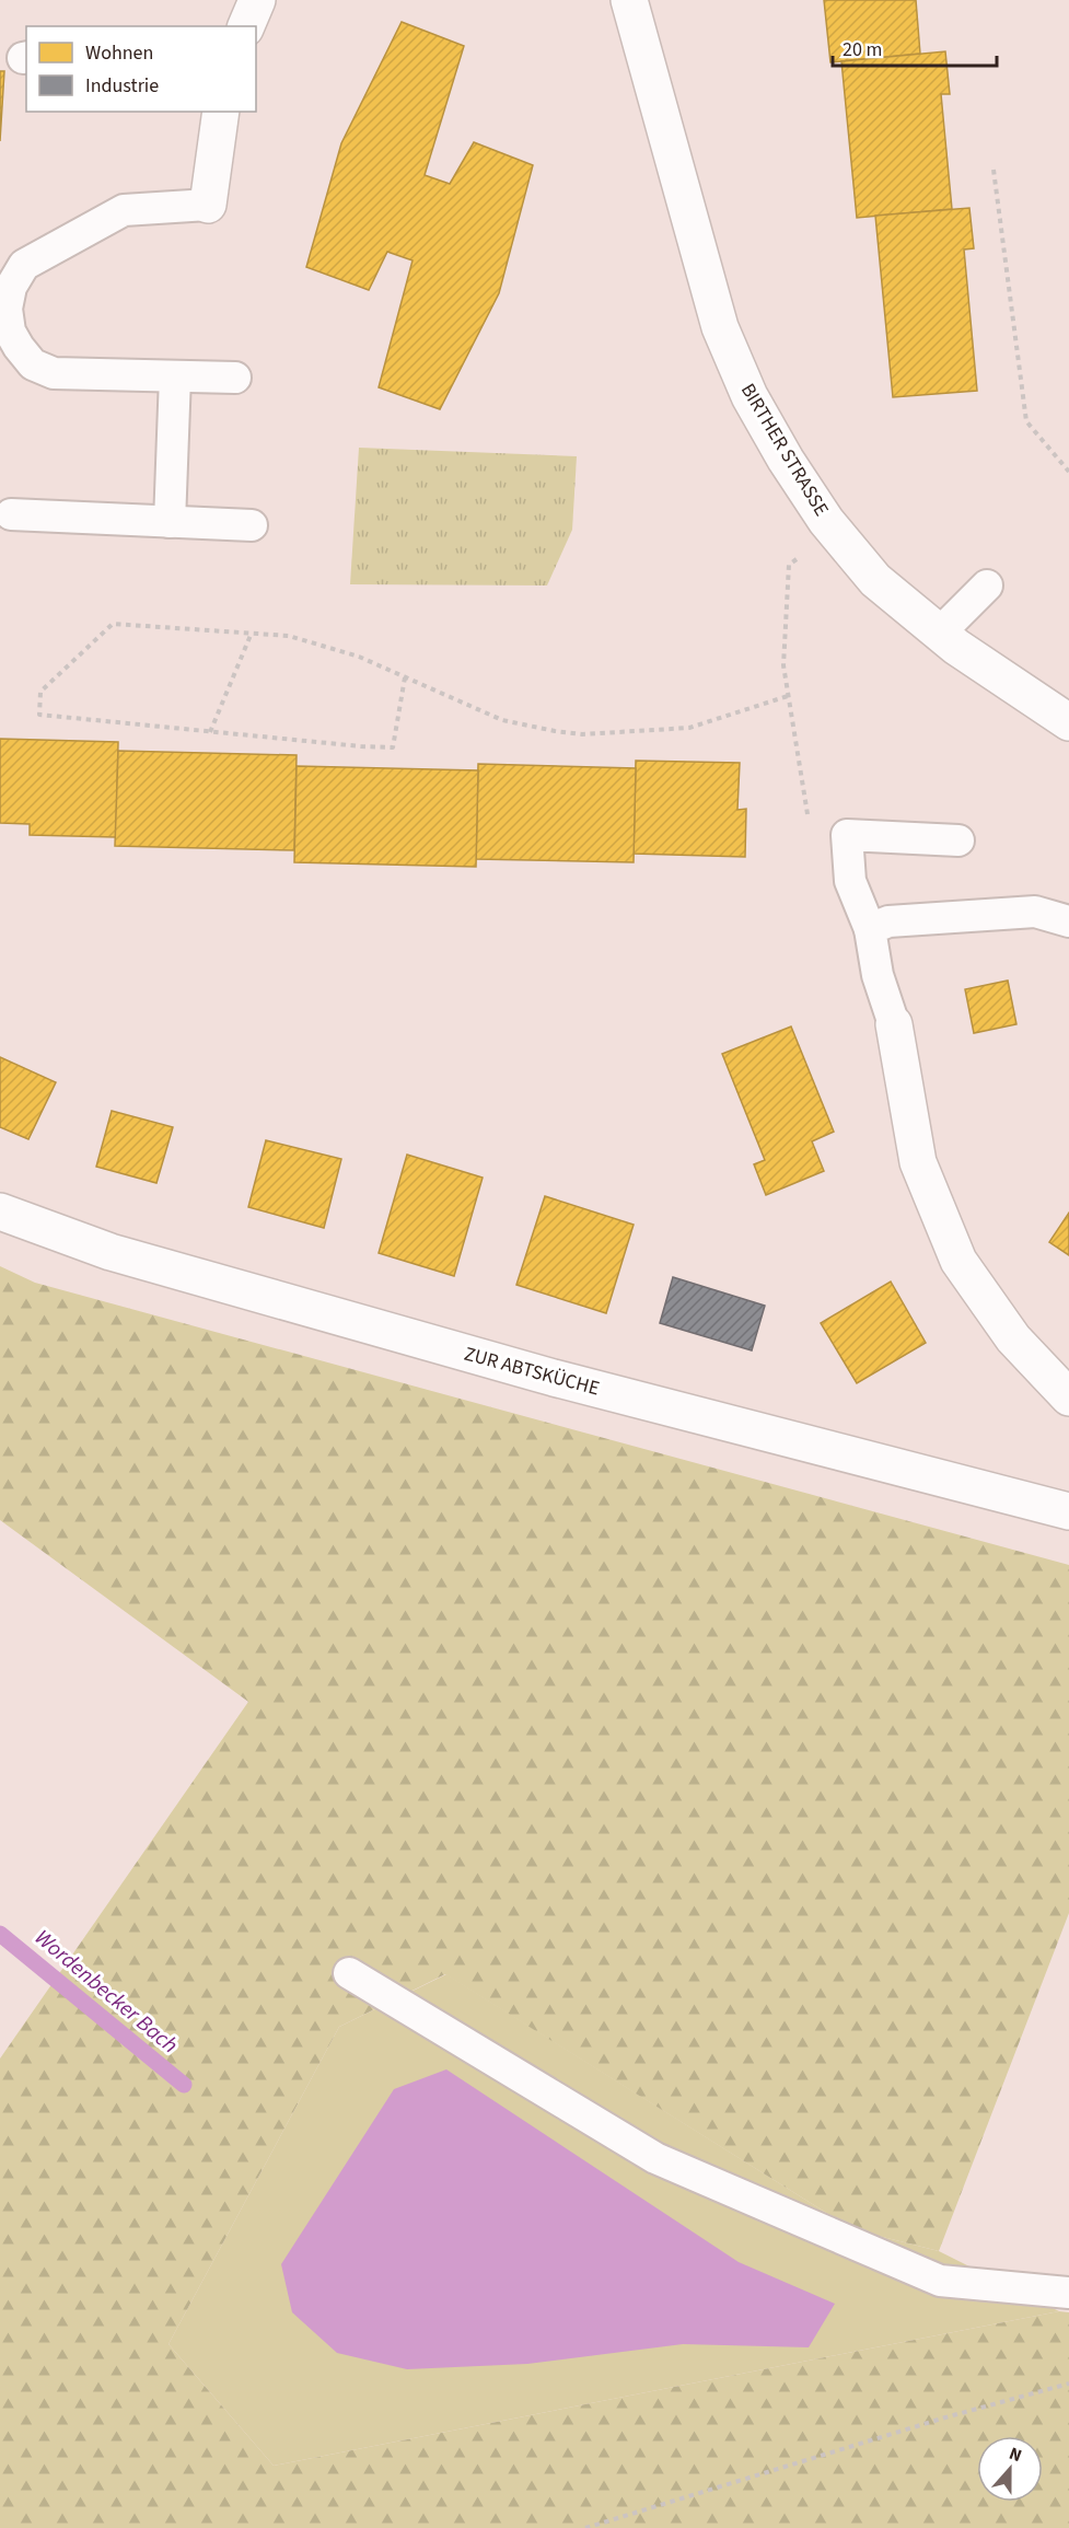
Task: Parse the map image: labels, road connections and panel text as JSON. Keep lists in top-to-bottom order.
{
  "streets": {
    "street": ["BIRTHER STRASSE", "ZUR ABTSKÜCHE"]
  },
  "water": ["Wordenbecker Bach"],
  "legend": ["Wohnen", "Industrie"],
  "scale_bar": "20 m",
  "north": "top"
}
